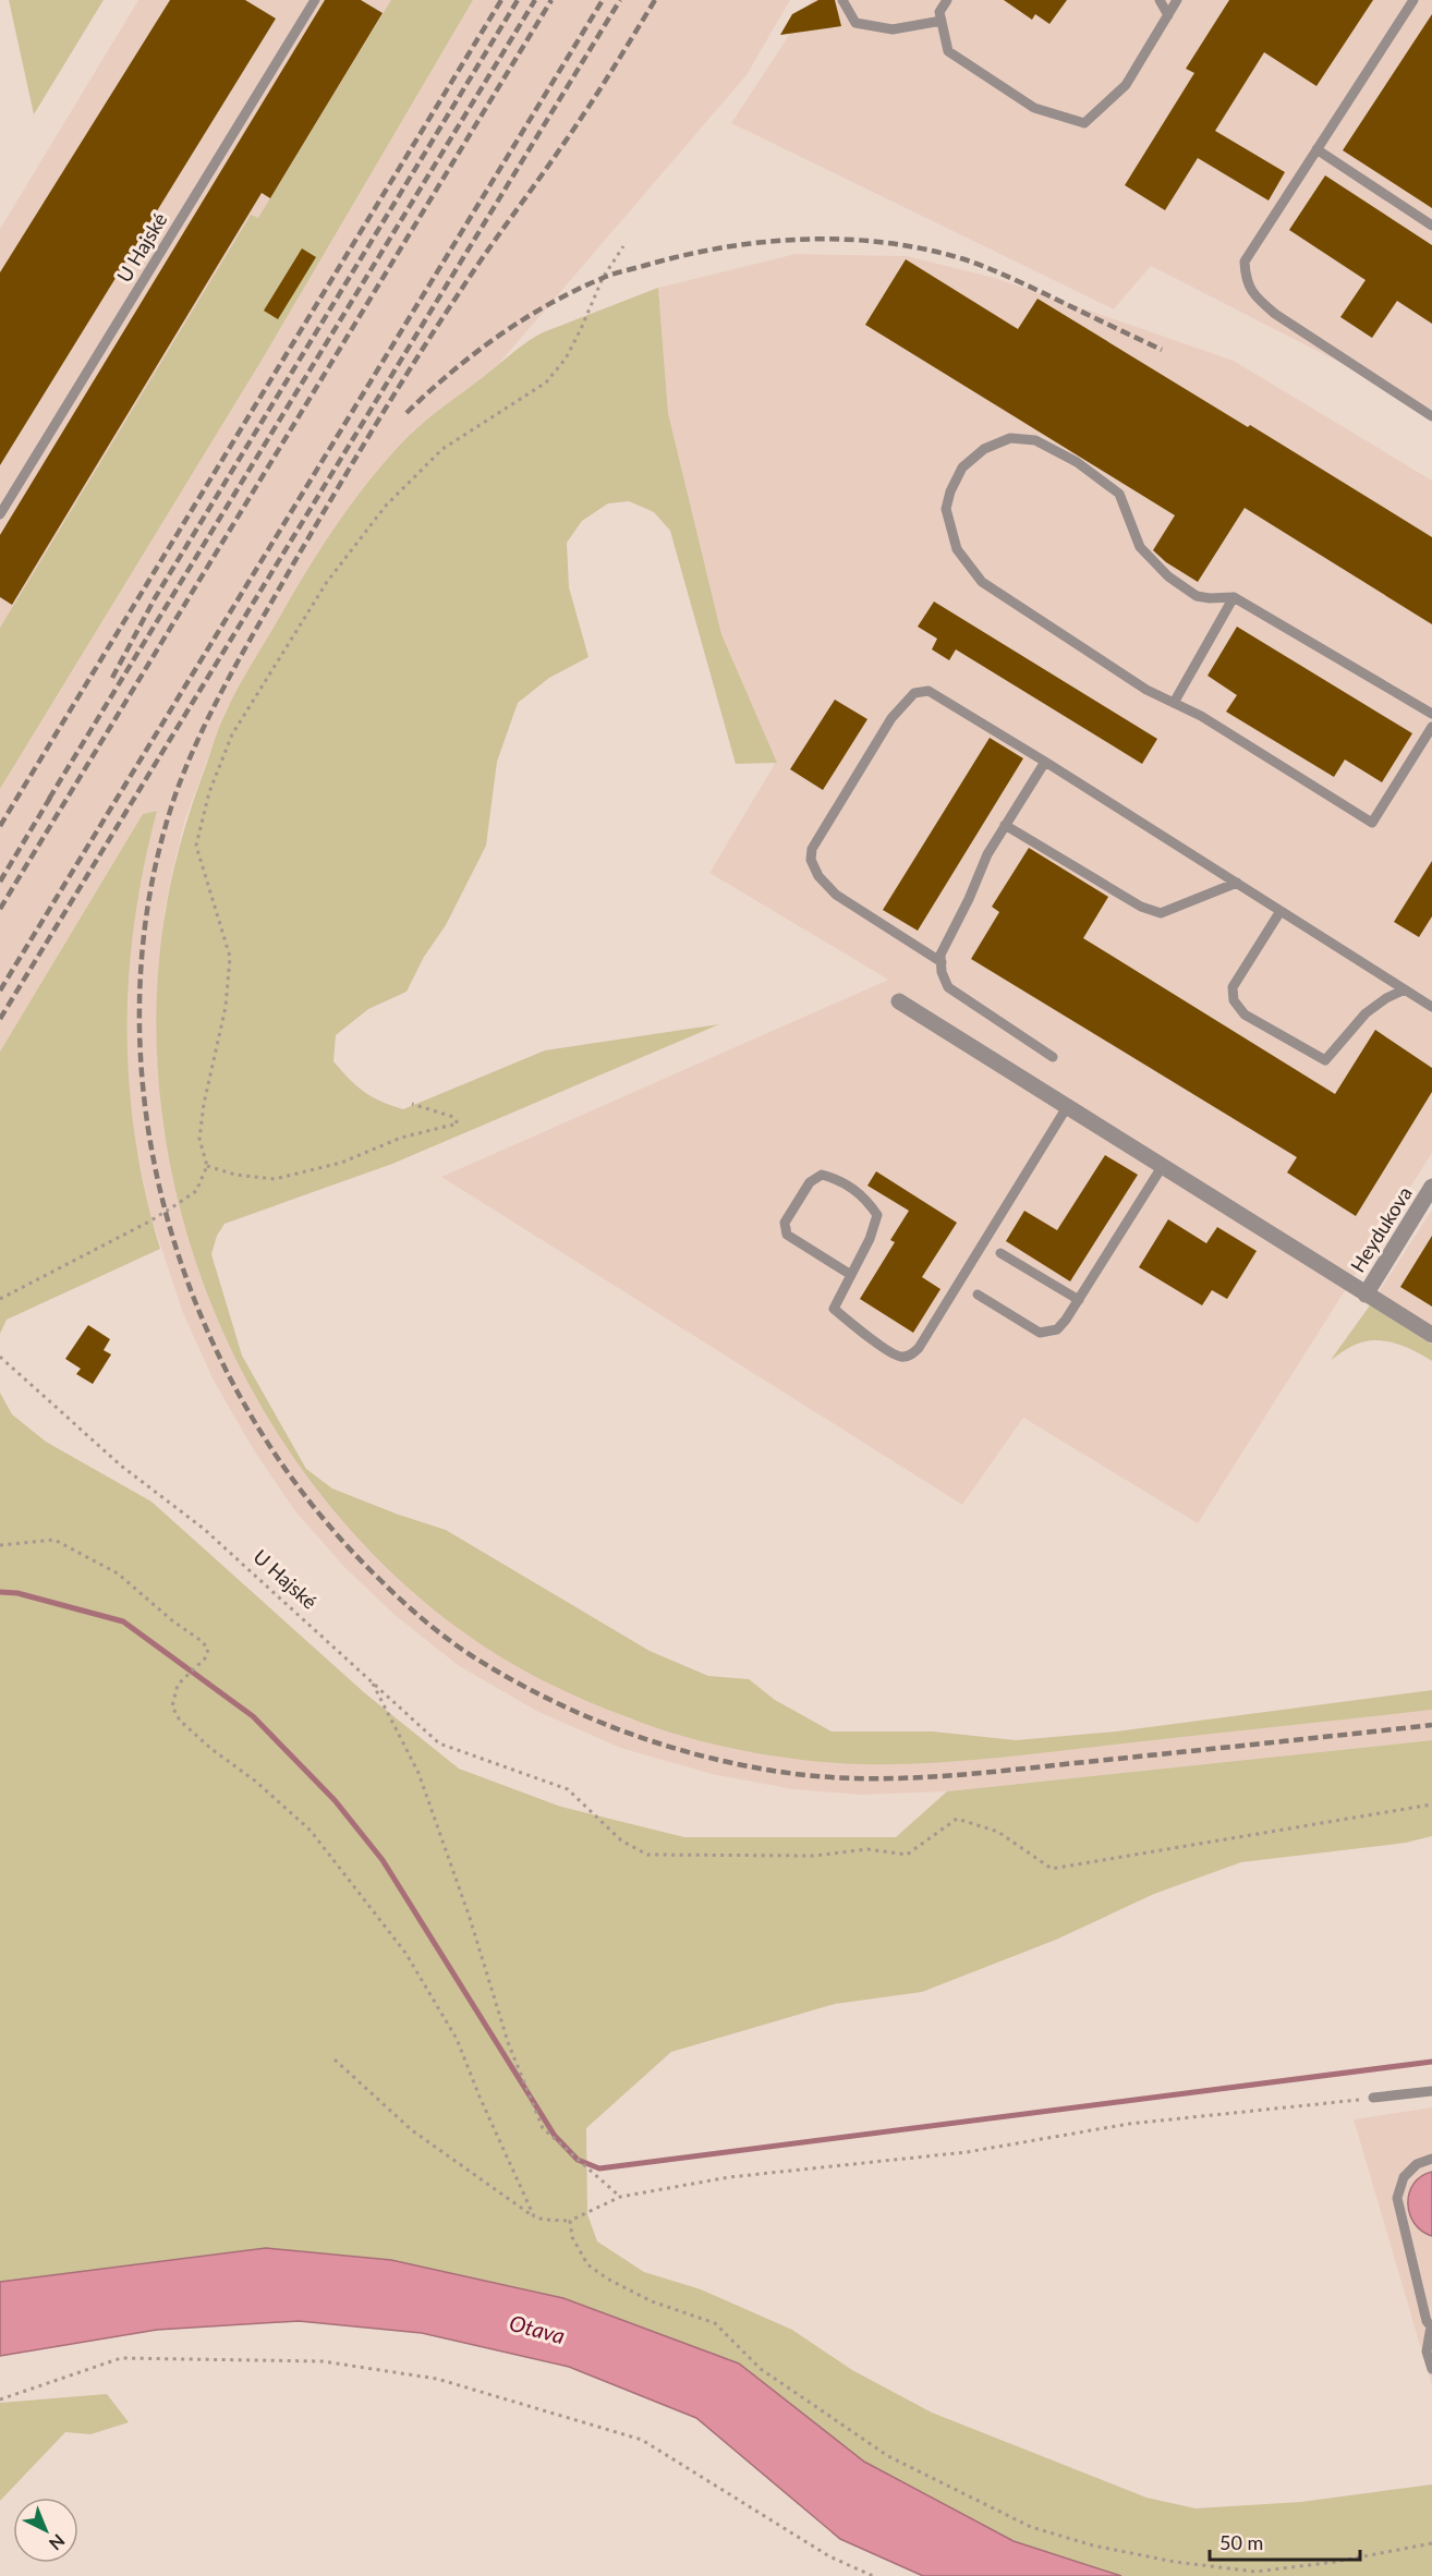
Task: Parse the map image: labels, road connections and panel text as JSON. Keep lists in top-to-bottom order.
{
  "streets": {
    "street": ["Heydukova"],
    "lane": ["U Hajské"]
  },
  "water": ["Otava"],
  "scale_bar": "50 m",
  "north": "bottom right"
}
